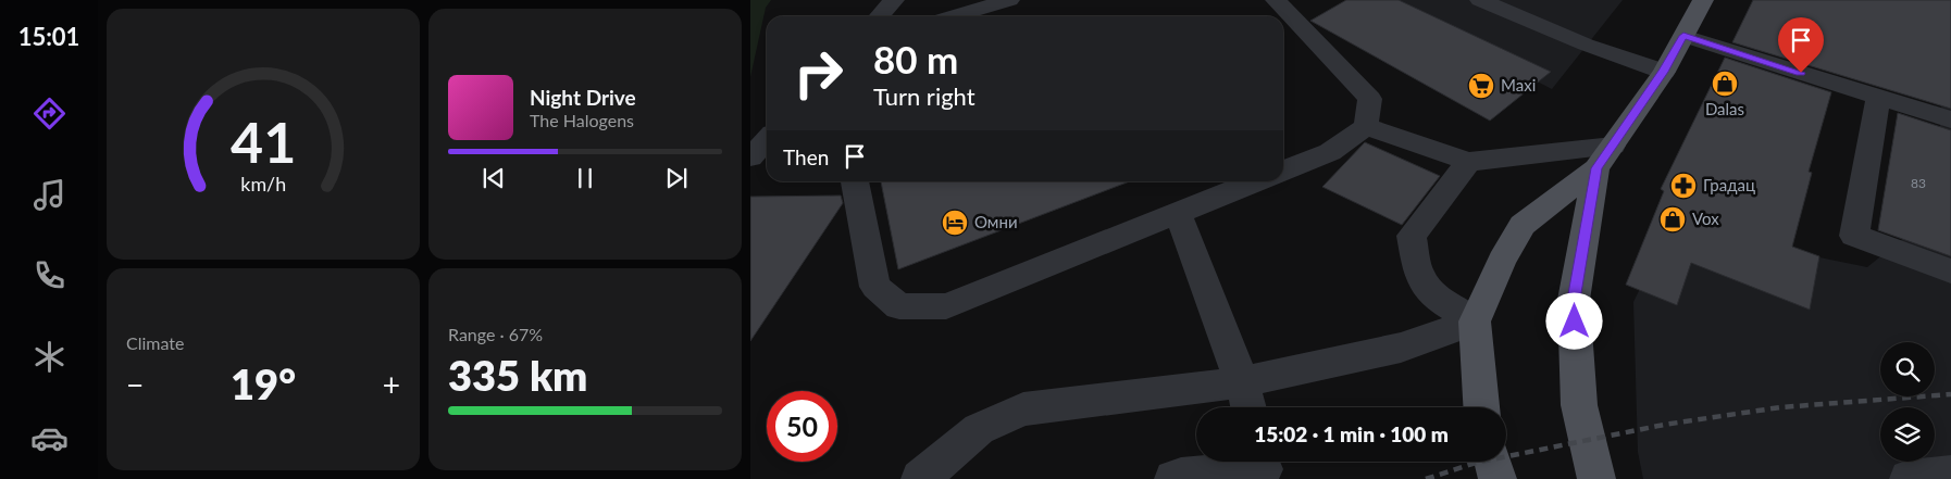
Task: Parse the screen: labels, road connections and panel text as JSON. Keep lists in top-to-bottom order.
{
  "places": {
    "shop": ["Dalas", "Vox"],
    "supermarket": ["Maxi"],
    "pharmacy": ["Градац"],
    "hotel": ["Омни"]
  },
  "house_numbers": ["83"],
  "page": {
    "tabs": "15:01",
    "turn": ["80 m", "Turn right"],
    "song": ["Night Drive", "The Halogens"],
    "then": "Then",
    "tile": [
      "Climate",
      ["Range · 67%", "335 km"]
    ],
    "heat": ["−", "19°", "+"],
    "limit": "50",
    "trip": "15:02 · 1 min · 100 m",
    "gauge": ["41", "km/h"]
  }
}
